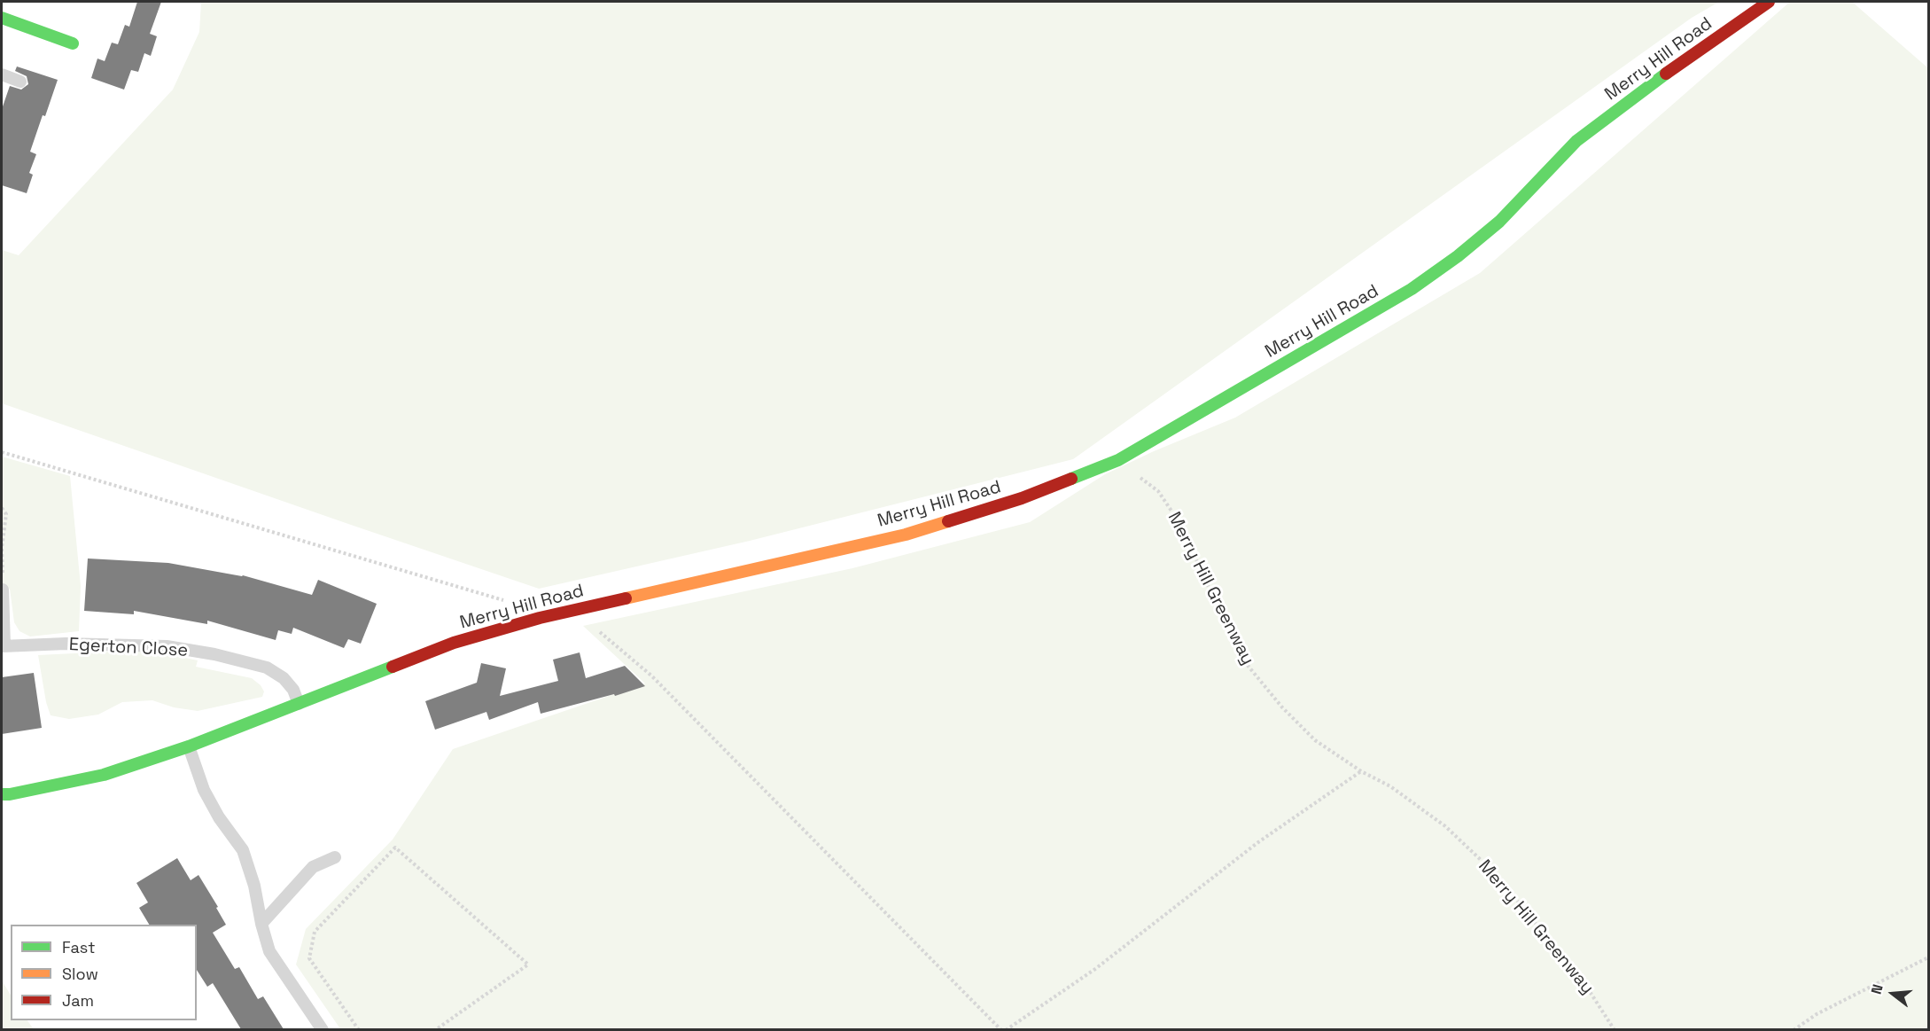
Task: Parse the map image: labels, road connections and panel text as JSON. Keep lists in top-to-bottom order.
{
  "streets": {
    "street": ["Merry Hill Road"],
    "lane": ["Egerton Close"],
    "path": ["Merry Hill Greenway"]
  },
  "crossings": [
    ["Merry Hill Road", "Merry Hill Greenway"],
    ["Merry Hill Road", "Egerton Close"]
  ],
  "legend": ["Fast", "Slow", "Jam"],
  "north": "left"
}
